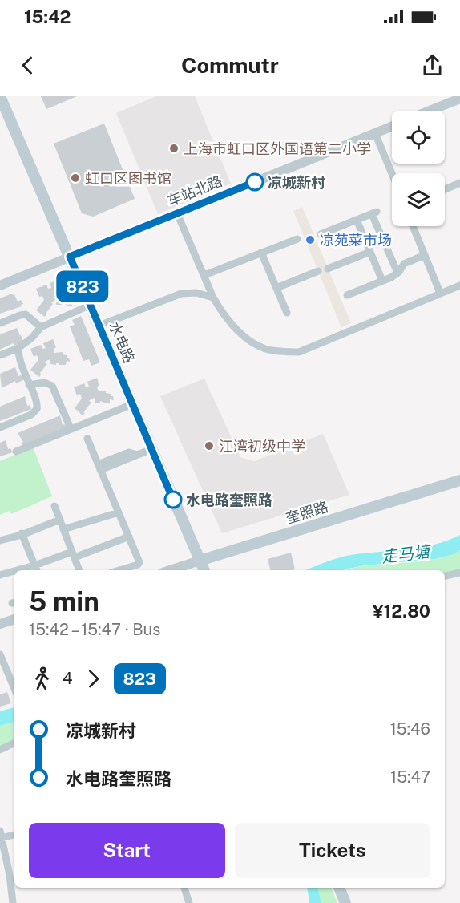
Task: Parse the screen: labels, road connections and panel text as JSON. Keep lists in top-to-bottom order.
{
  "streets": {
    "main road": ["水电路", "奎照路"],
    "street": ["车站北路"]
  },
  "crossings": [
    ["车站北路", "水电路"],
    ["水电路", "奎照路"]
  ],
  "water": ["走马塘"],
  "places": [
    "上海市虹口区外国语第二小学",
    "虹口区图书馆",
    "凉城新村",
    "凉苑菜市场",
    "江湾初级中学",
    "水电路奎照路"
  ],
  "lines": ["bus line 823"],
  "page": {
    "status": "15:42",
    "header": "Commutr",
    "on_map": "823",
    "heading": ["5 min", "15:42 – 15:47 · Bus", "¥12.80"],
    "legs": ["4", "823"],
    "list": [
      {
        "name": "凉城新村",
        "value": "15:46"
      },
      {
        "name": "水电路奎照路",
        "value": "15:47"
      }
    ],
    "buttons": ["Start", "Tickets"]
  }
}
